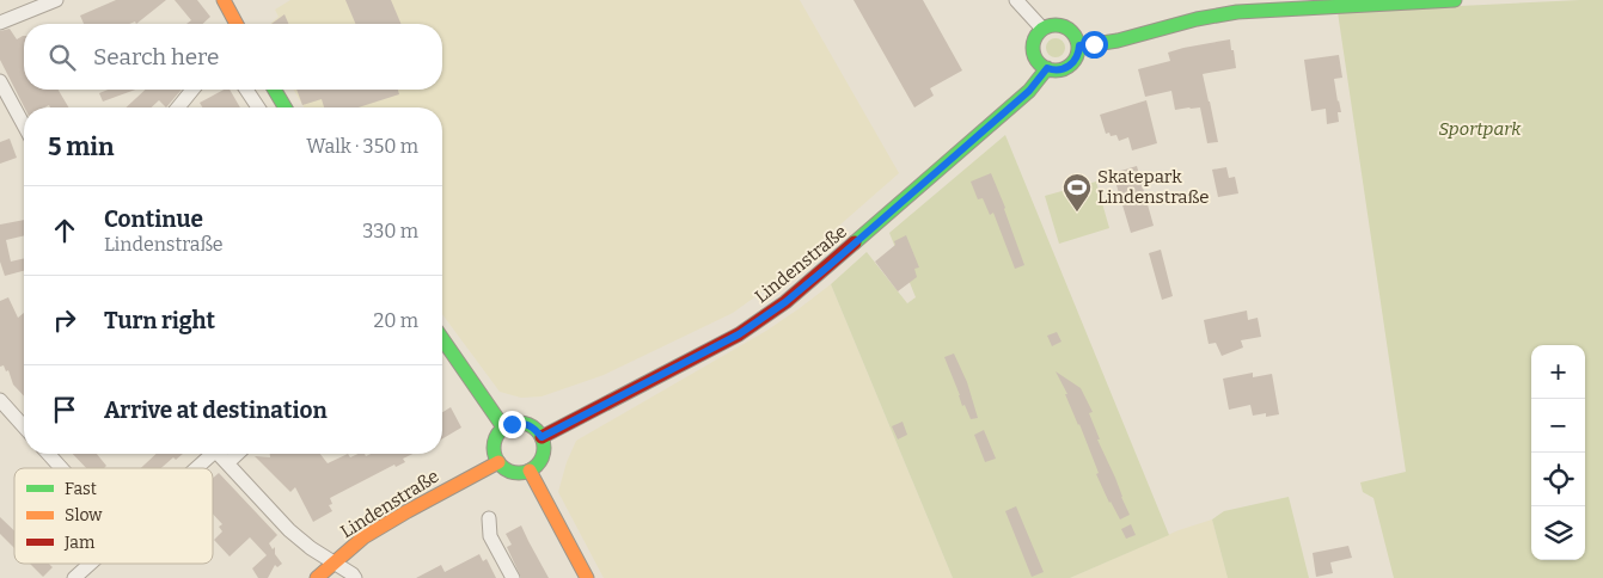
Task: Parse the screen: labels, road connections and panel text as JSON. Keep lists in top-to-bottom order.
{
  "streets": {
    "street": ["Lindenstraße"]
  },
  "parks": ["Sportpark"],
  "places": {
    "sports": ["Skatepark Lindenstraße"]
  },
  "legend": ["Fast", "Slow", "Jam"],
  "page": {
    "search": "Search here",
    "heading": ["5 min", "Walk · 350 m"],
    "list": [
      ["Continue", "Lindenstraße", "330 m"],
      ["Turn right", "20 m"],
      "Arrive at destination"
    ],
    "map_buttons": ["+", "−"]
  }
}
